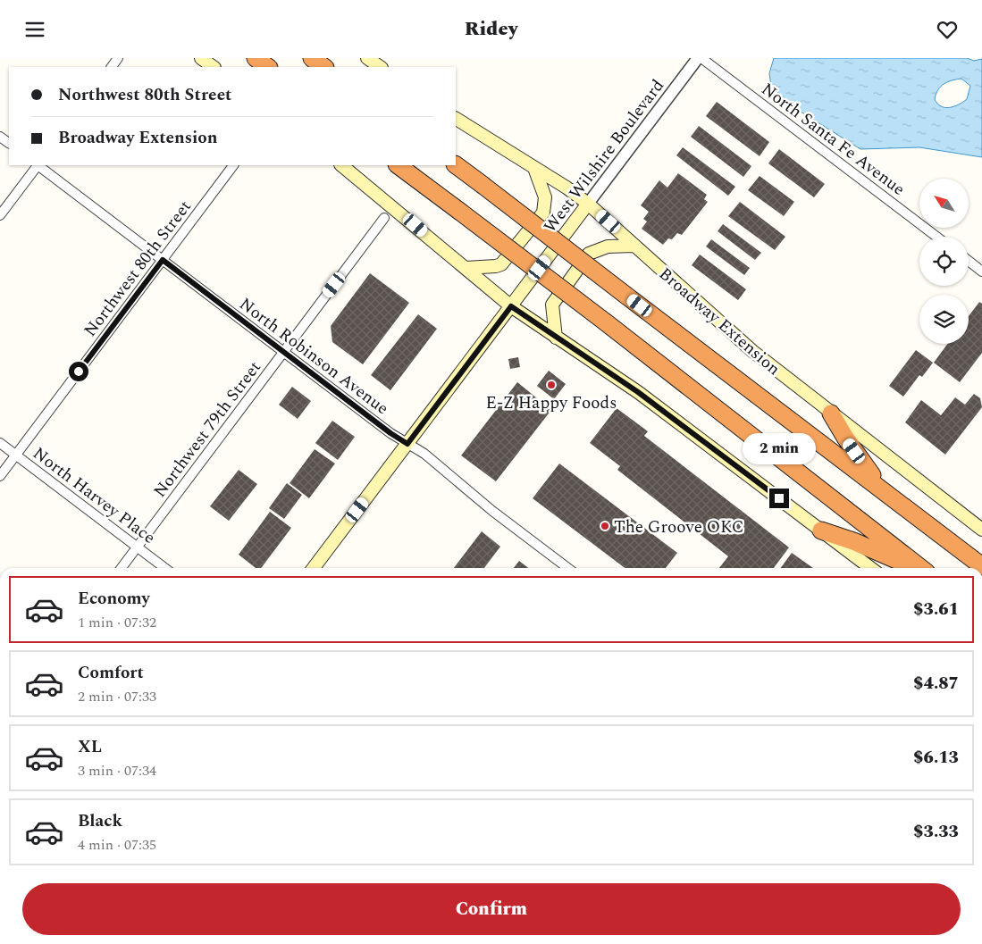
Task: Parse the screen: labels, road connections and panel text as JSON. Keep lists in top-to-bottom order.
{
  "streets": {
    "highway": ["Broadway Extension"],
    "main road": ["West Wilshire Boulevard"],
    "street": [
      "North Santa Fe Avenue",
      "Northwest 80th Street",
      "North Robinson Avenue",
      "Northwest 79th Street",
      "North Harvey Place"
    ]
  },
  "crossings": [
    ["North Santa Fe Avenue", "West Wilshire Boulevard"],
    ["West Wilshire Boulevard", "Broadway Extension"],
    ["West Wilshire Boulevard", "North Robinson Avenue"],
    ["Northwest 80th Street", "North Robinson Avenue"],
    ["Northwest 80th Street", "North Harvey Place"],
    ["North Robinson Avenue", "Northwest 79th Street"],
    ["Northwest 79th Street", "North Harvey Place"]
  ],
  "places": ["E-Z Happy Foods", "The Groove OKC"],
  "north": "top left",
  "page": {
    "header": "Ridey",
    "banner": ["Northwest 80th Street", "Broadway Extension"],
    "bubble": "2 min",
    "list": [
      {
        "name": "Economy",
        "note": "1 min · 07:32",
        "value": "$3.61"
      },
      {
        "name": "Comfort",
        "note": "2 min · 07:33",
        "value": "$4.87"
      },
      {
        "name": "XL",
        "note": "3 min · 07:34",
        "value": "$6.13"
      },
      {
        "name": "Black",
        "note": "4 min · 07:35",
        "value": "$3.33"
      }
    ],
    "buttons": "Confirm"
  }
}
